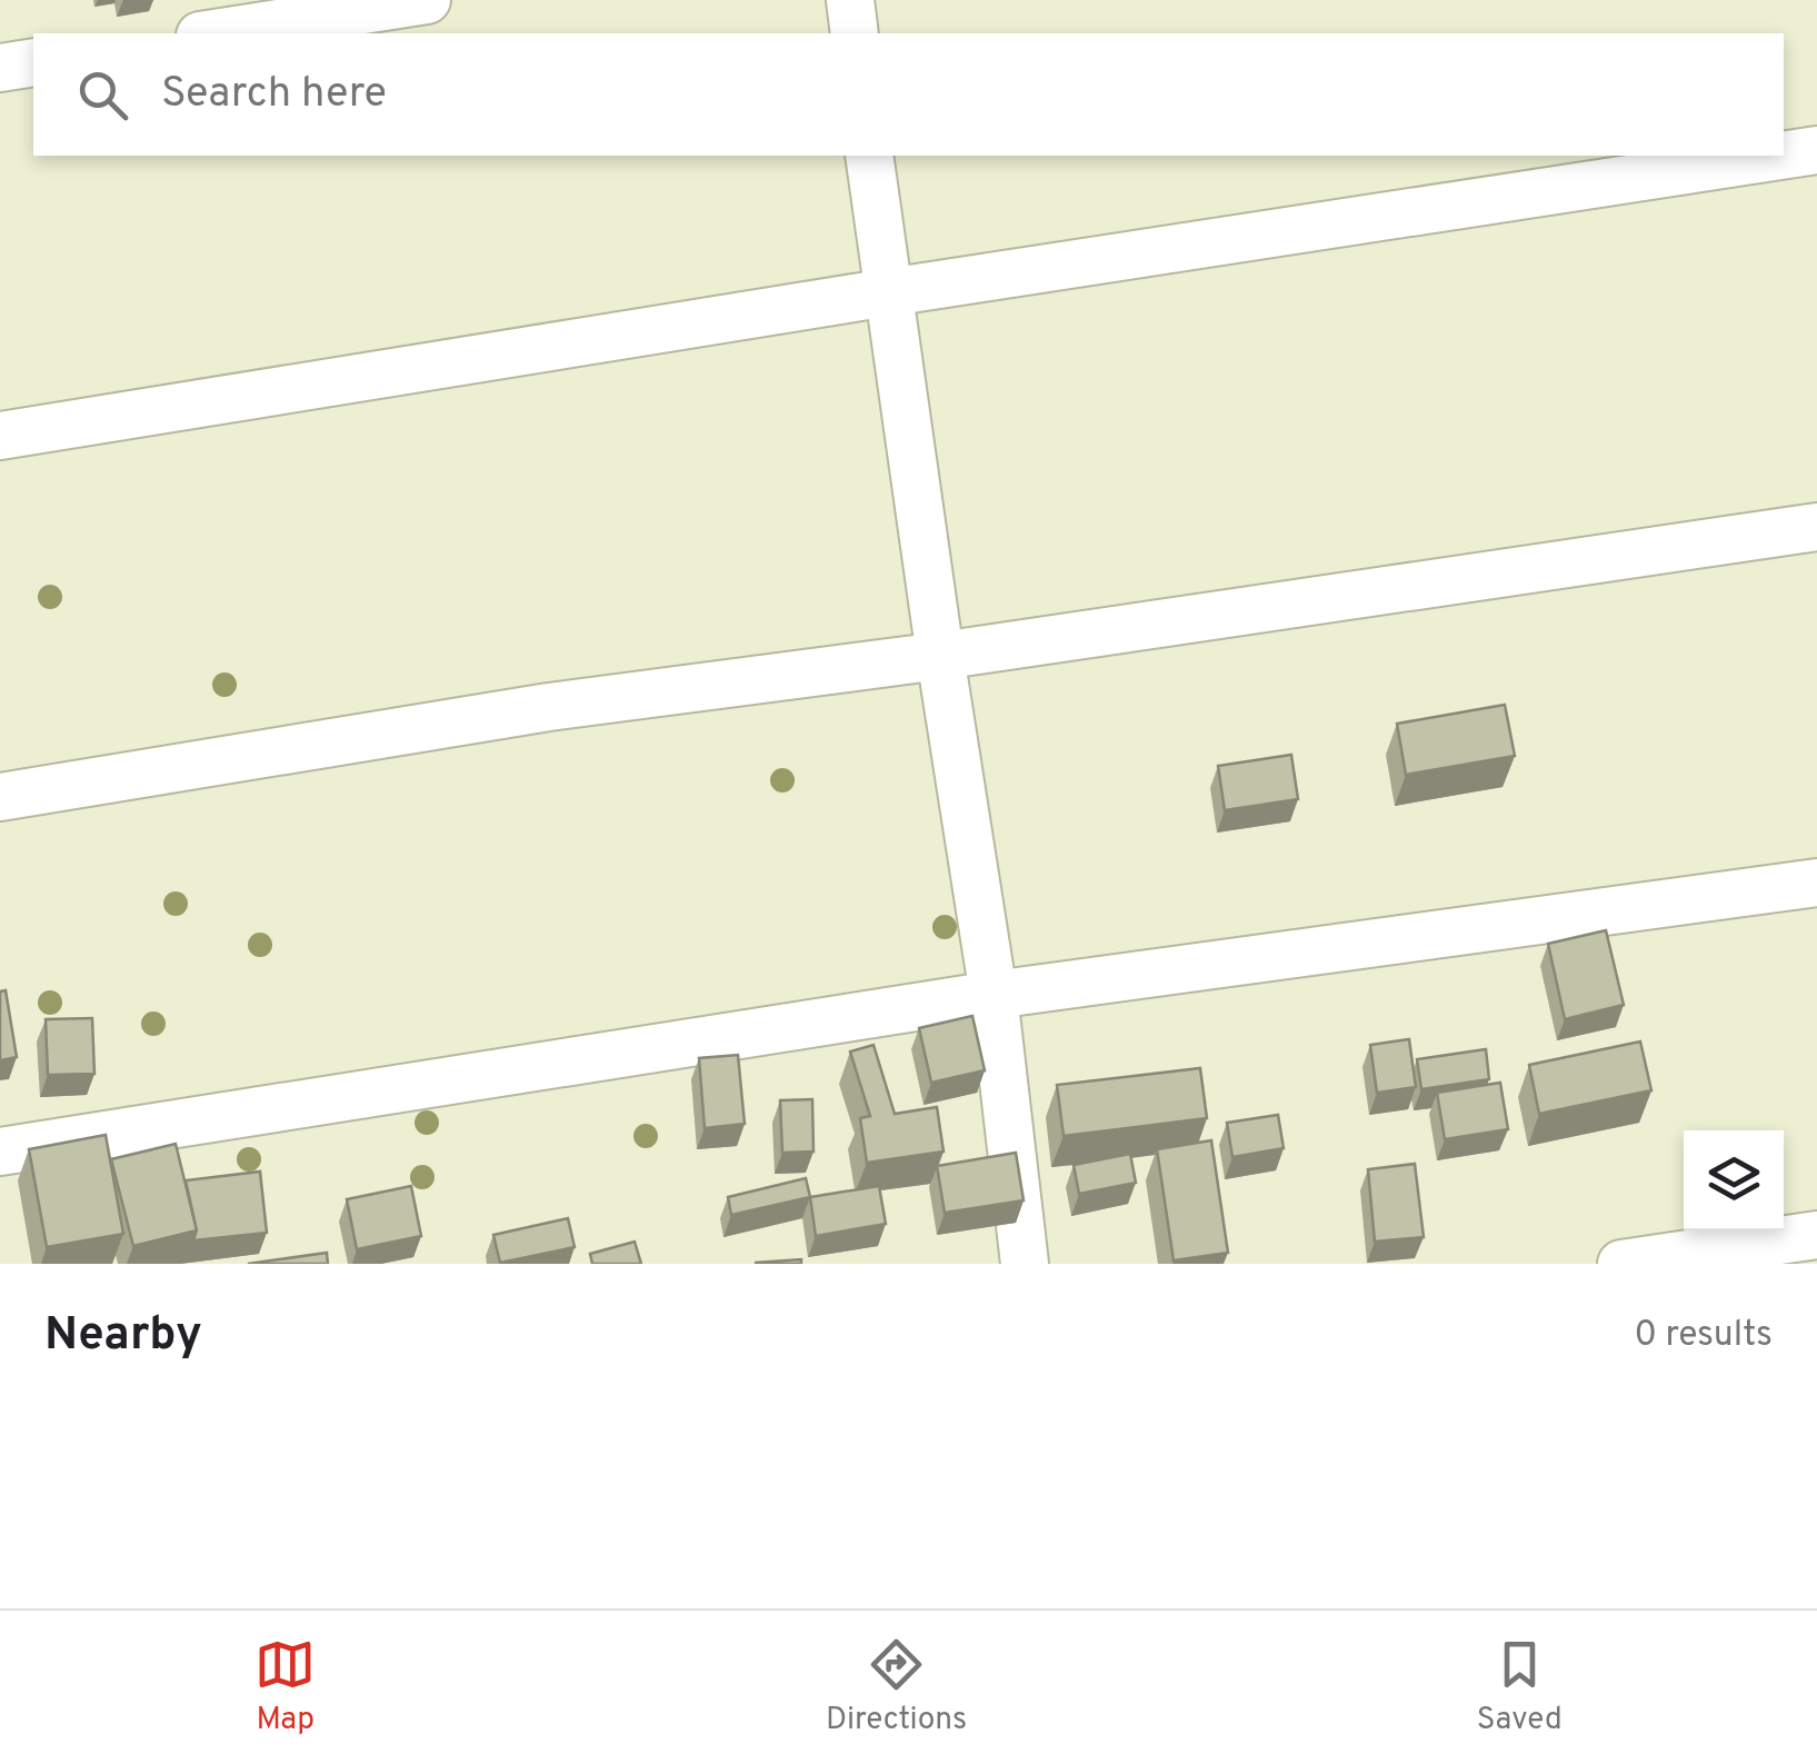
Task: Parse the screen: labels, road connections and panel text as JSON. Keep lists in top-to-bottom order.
{
  "page": {
    "search": "Search here",
    "heading": ["Nearby", "0 results"],
    "nav": ["Map", "Directions", "Saved"]
  }
}
